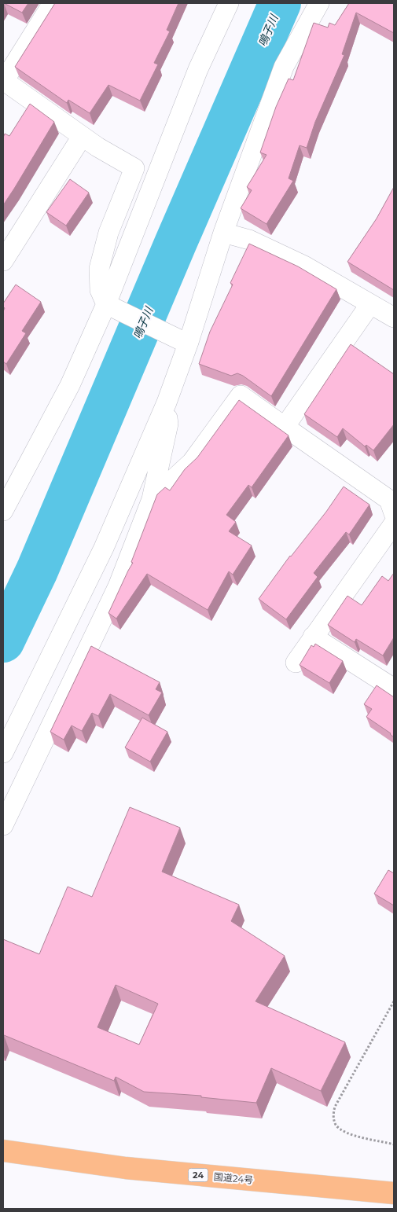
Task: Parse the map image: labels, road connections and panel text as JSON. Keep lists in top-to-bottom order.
{
  "streets": {
    "highway": ["24", "国道24号"]
  },
  "water": ["鳴子川"]
}
